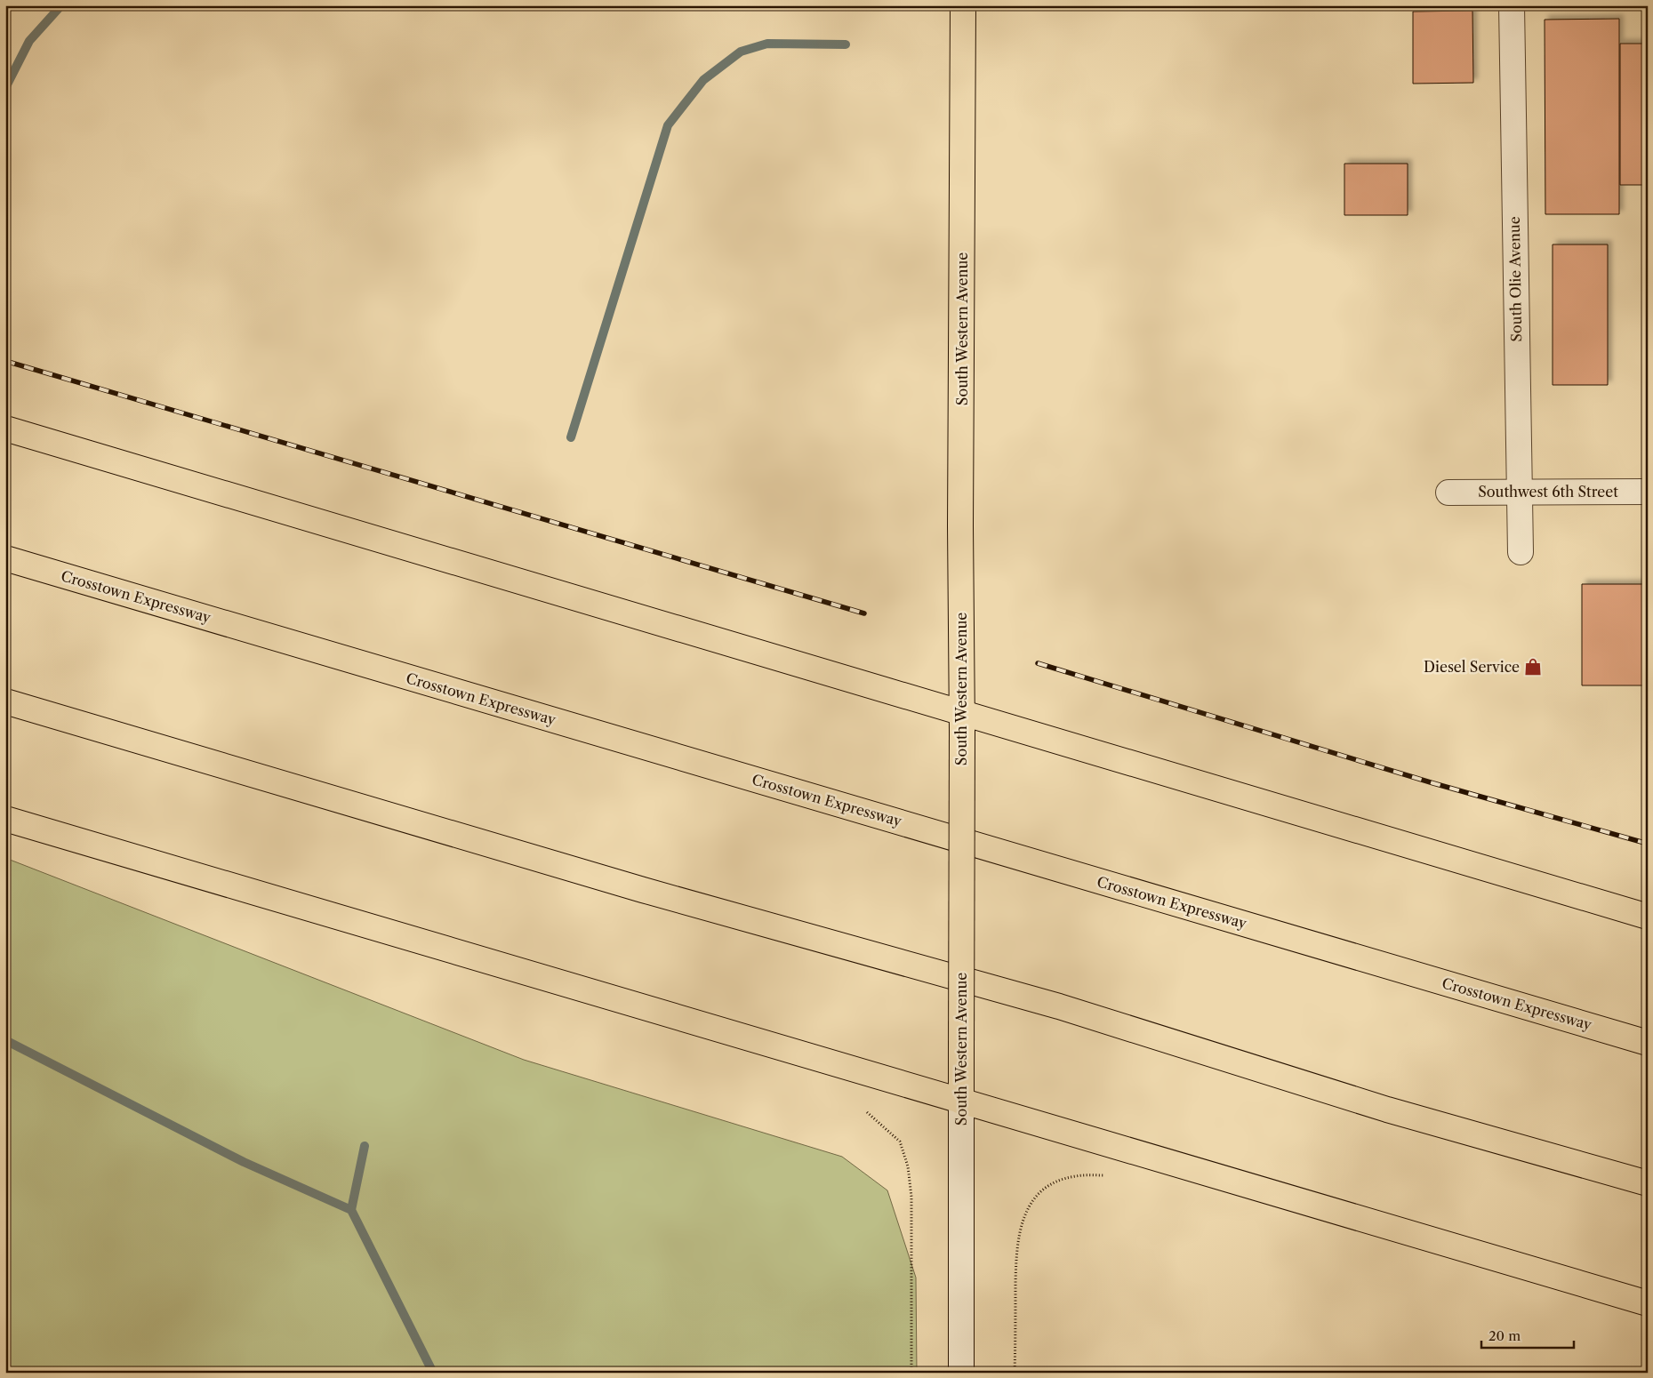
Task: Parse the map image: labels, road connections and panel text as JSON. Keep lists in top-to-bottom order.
{
  "streets": {
    "main road": ["South Western Avenue", "Crosstown Expressway"],
    "street": ["South Olie Avenue", "Southwest 6th Street"]
  },
  "crossings": [
    ["South Olie Avenue", "Southwest 6th Street"]
  ],
  "places": {
    "shop": ["Diesel Service"]
  },
  "scale_bar": "20 m"
}
